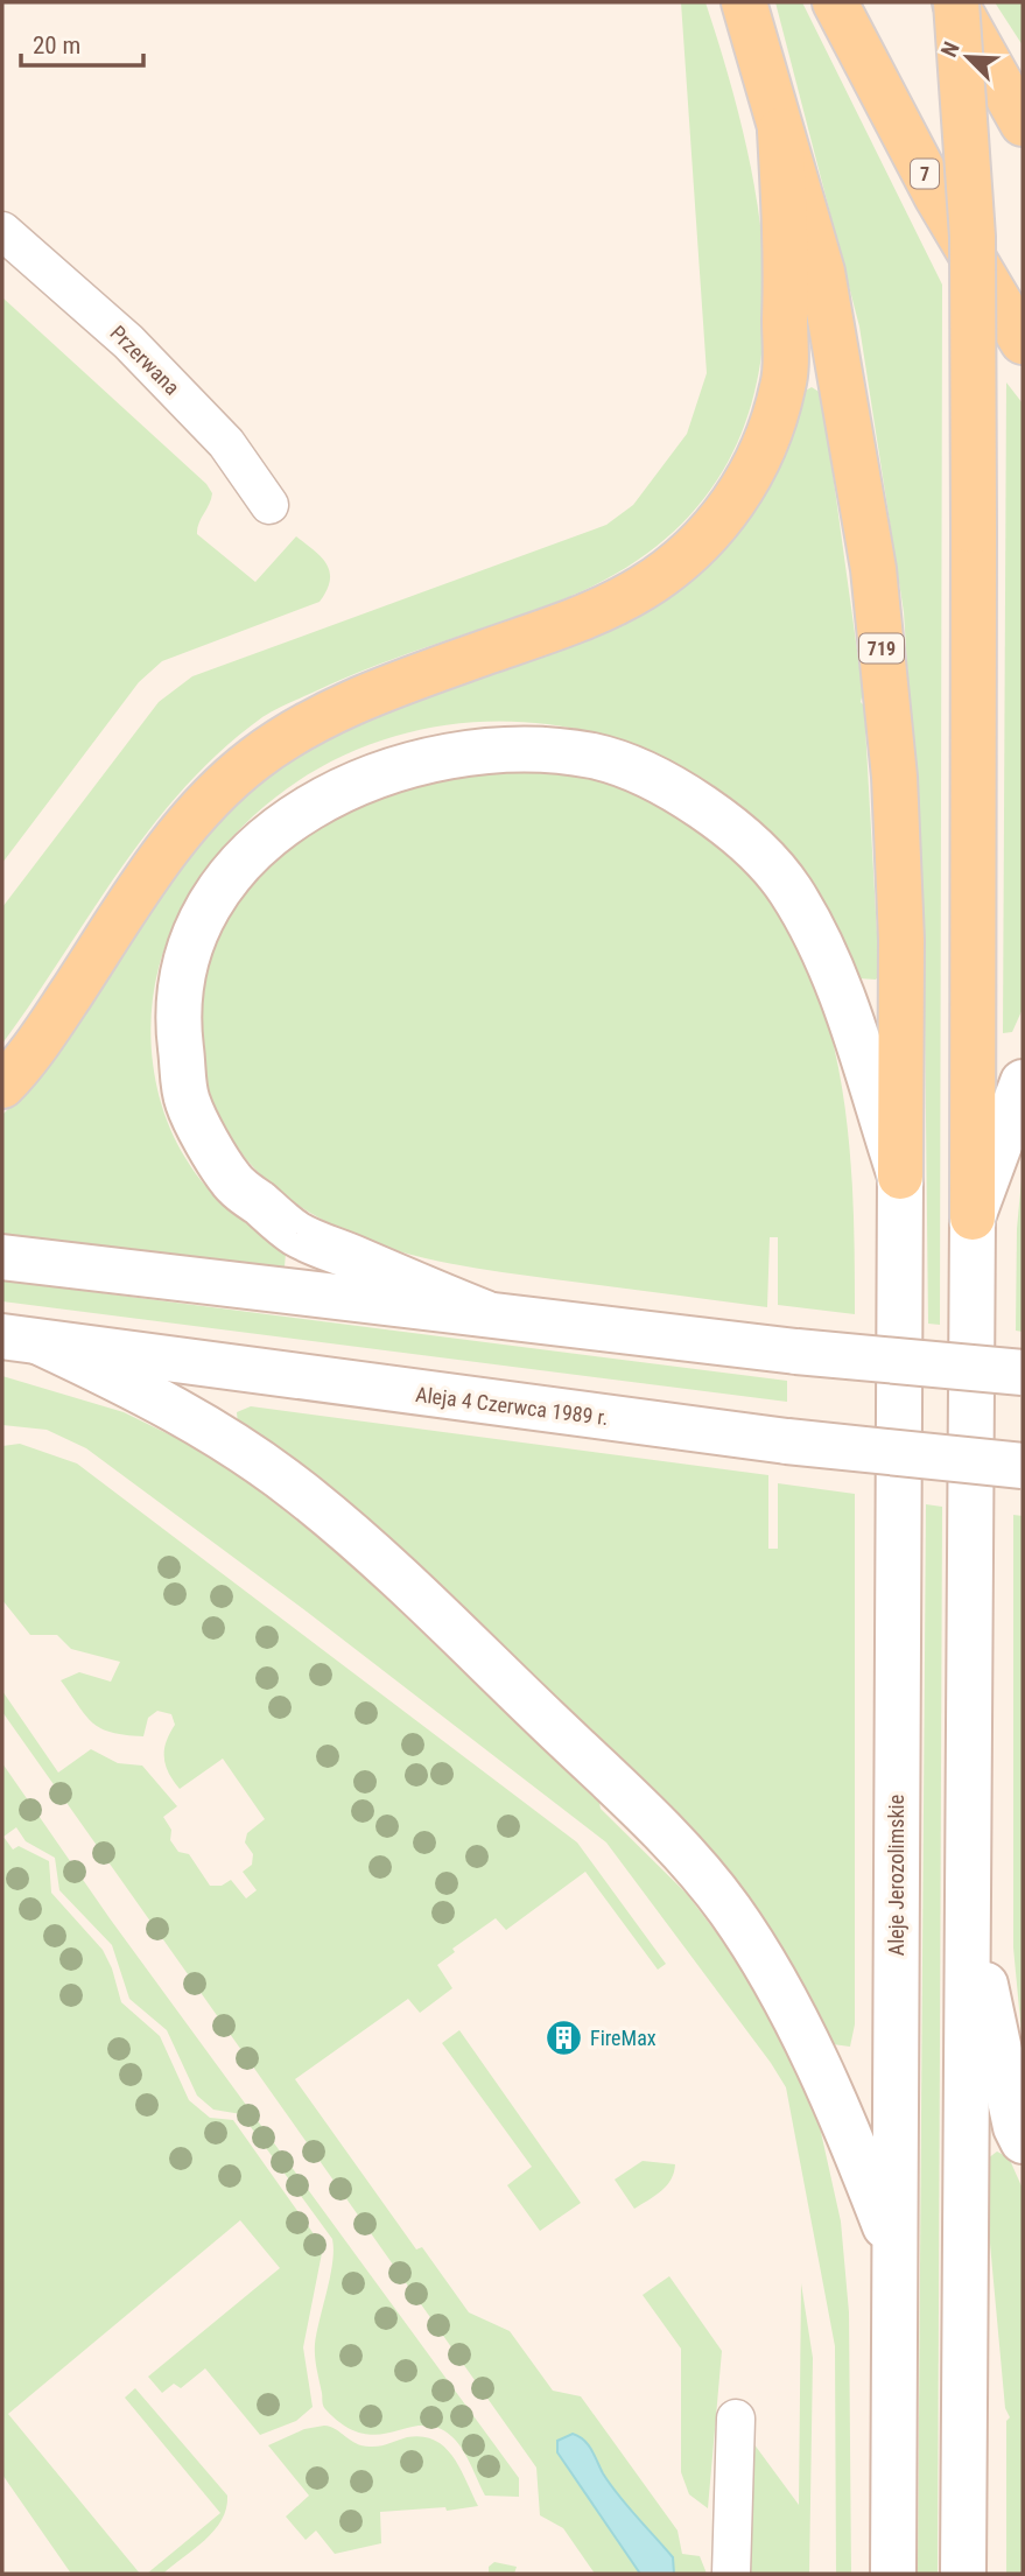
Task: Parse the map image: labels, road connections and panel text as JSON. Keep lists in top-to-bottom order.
{
  "streets": {
    "main road": [
      "7",
      "719",
      "Aleja 4 Czerwca 1989 r.",
      "Aleje Jerozolimskie"
    ],
    "street": ["Przerwana"]
  },
  "crossings": [
    ["719", "Aleje Jerozolimskie"]
  ],
  "places": {
    "building": ["FireMax"]
  },
  "scale_bar": "20 m",
  "north": "top left"
}
